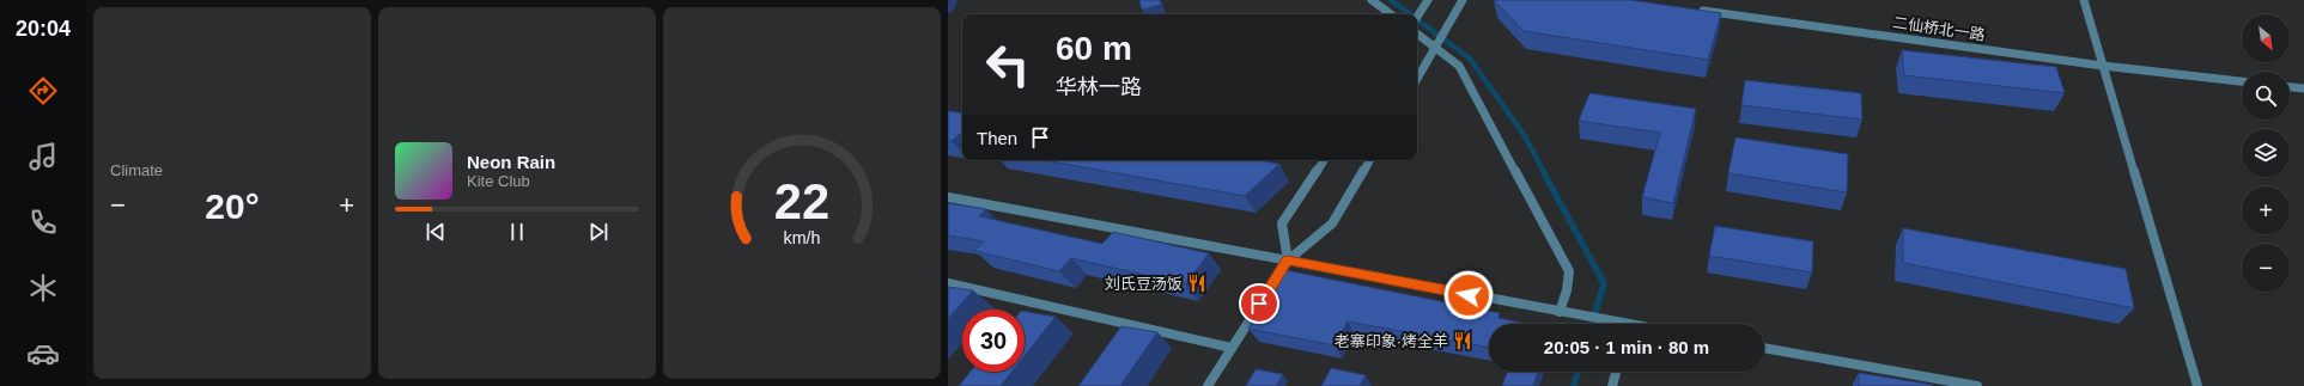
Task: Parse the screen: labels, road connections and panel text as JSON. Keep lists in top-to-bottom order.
{
  "streets": {
    "street": ["二仙桥北一路"]
  },
  "places": {
    "restaurant": ["刘氏豆汤饭", "老寨印象·烤全羊"]
  },
  "north": "bottom right",
  "page": {
    "tabs": "20:04",
    "tile": "Climate",
    "map_buttons": ["+", "−"],
    "turn": ["60 m", "华林一路"],
    "then": "Then",
    "song": ["Neon Rain", "Kite Club"],
    "heat": ["−", "20°", "+"],
    "limit": "30",
    "trip": "20:05 · 1 min · 80 m",
    "gauge": ["22", "km/h"]
  }
}
